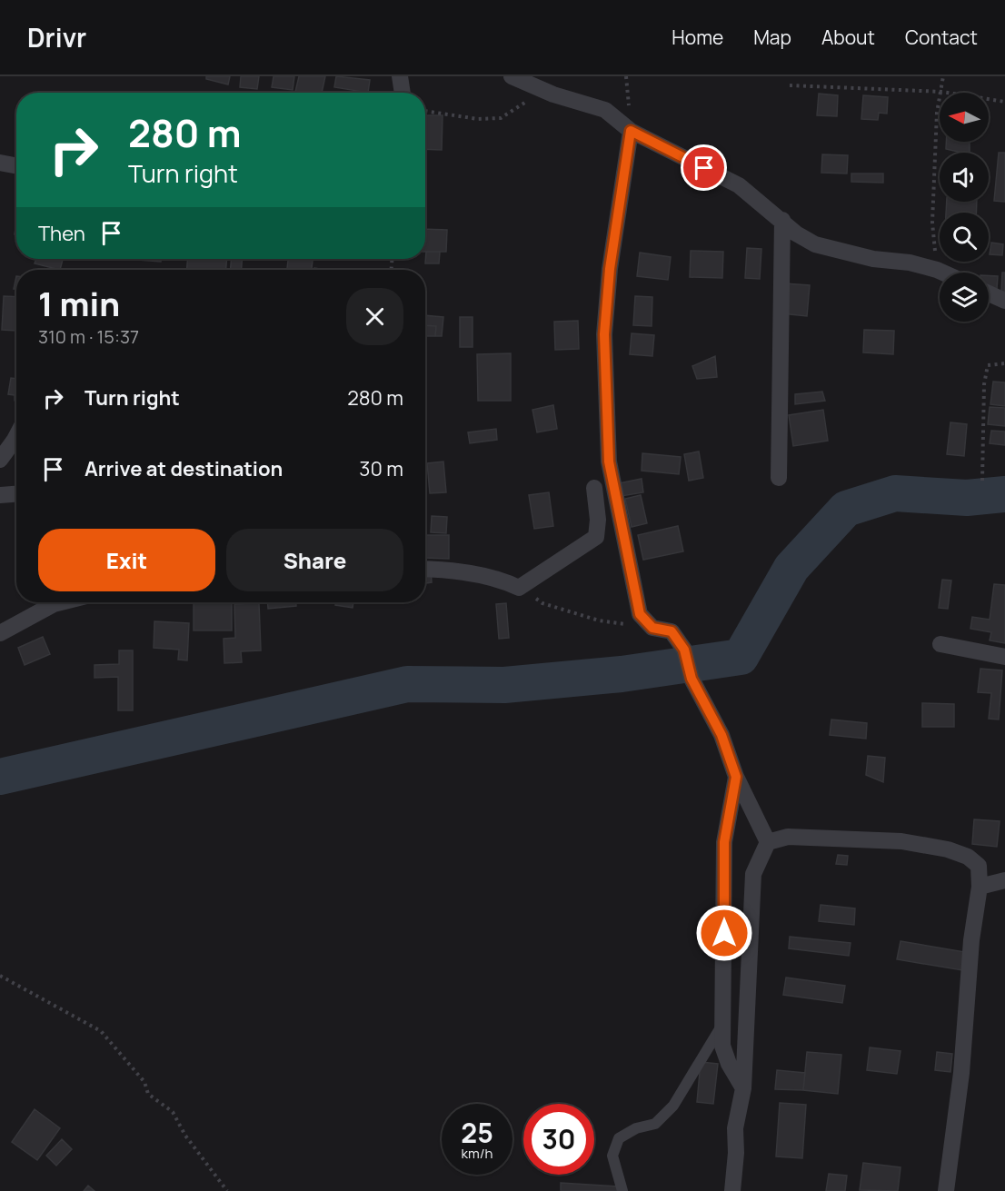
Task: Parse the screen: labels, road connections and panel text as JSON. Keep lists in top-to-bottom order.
{
  "north": "left",
  "page": {
    "header": "Drivr",
    "nav": [
      "Home",
      "Map",
      "About",
      "Contact"
    ],
    "turn": ["280 m", "Turn right"],
    "then": "Then",
    "heading": ["1 min", "310 m · 15:37"],
    "list": [
      {
        "name": "Turn right",
        "value": "280 m"
      },
      {
        "name": "Arrive at destination",
        "value": "30 m"
      }
    ],
    "buttons": ["Exit", "Share"],
    "speed": "25 km/h",
    "limit": "30"
  }
}
